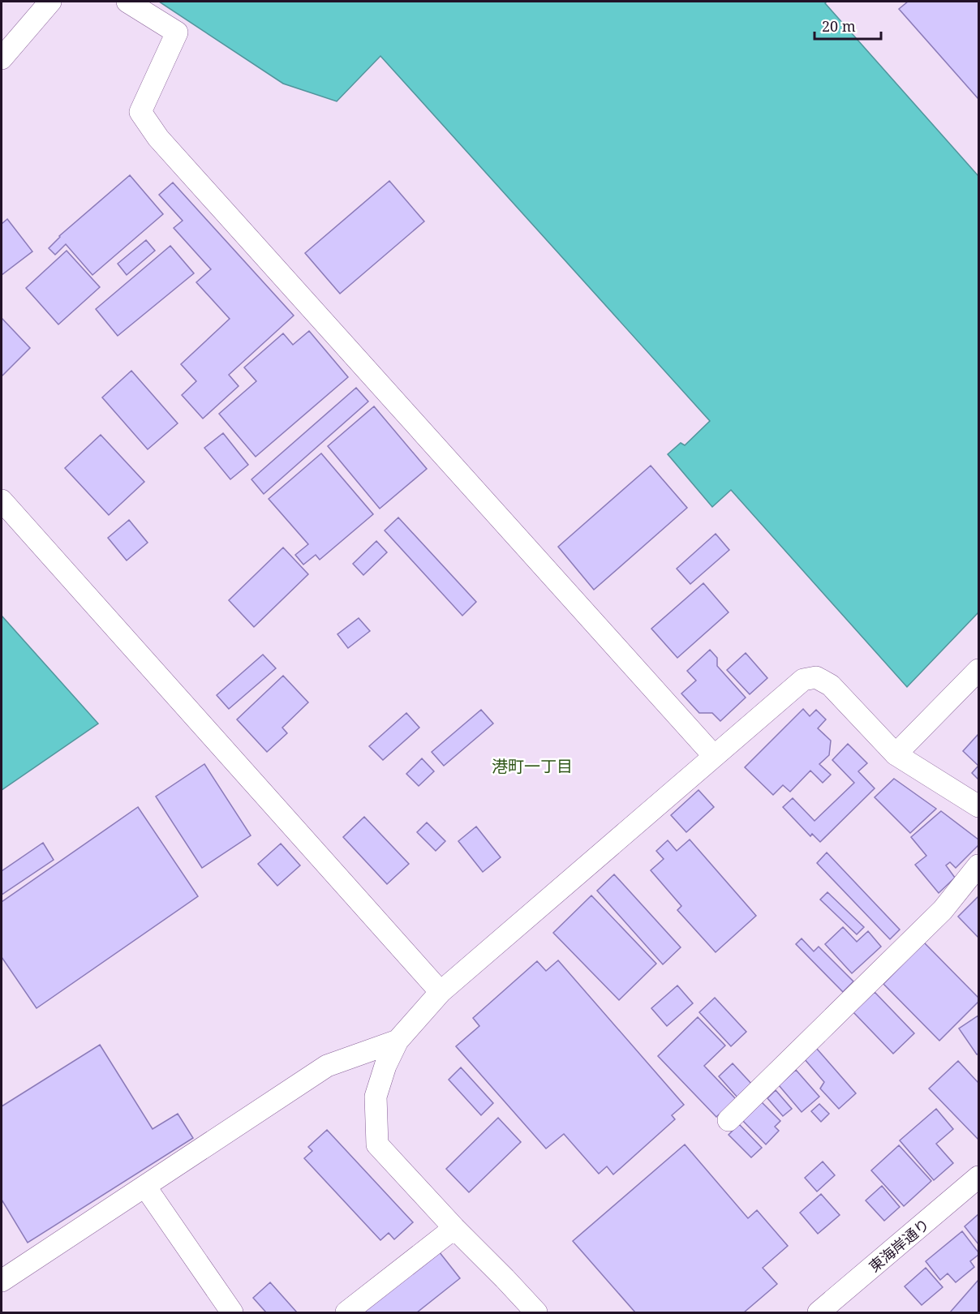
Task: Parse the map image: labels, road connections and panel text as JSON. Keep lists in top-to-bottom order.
{
  "streets": {
    "street": ["東海岸通り"]
  },
  "districts": ["港町一丁目"],
  "scale_bar": "20 m"
}
